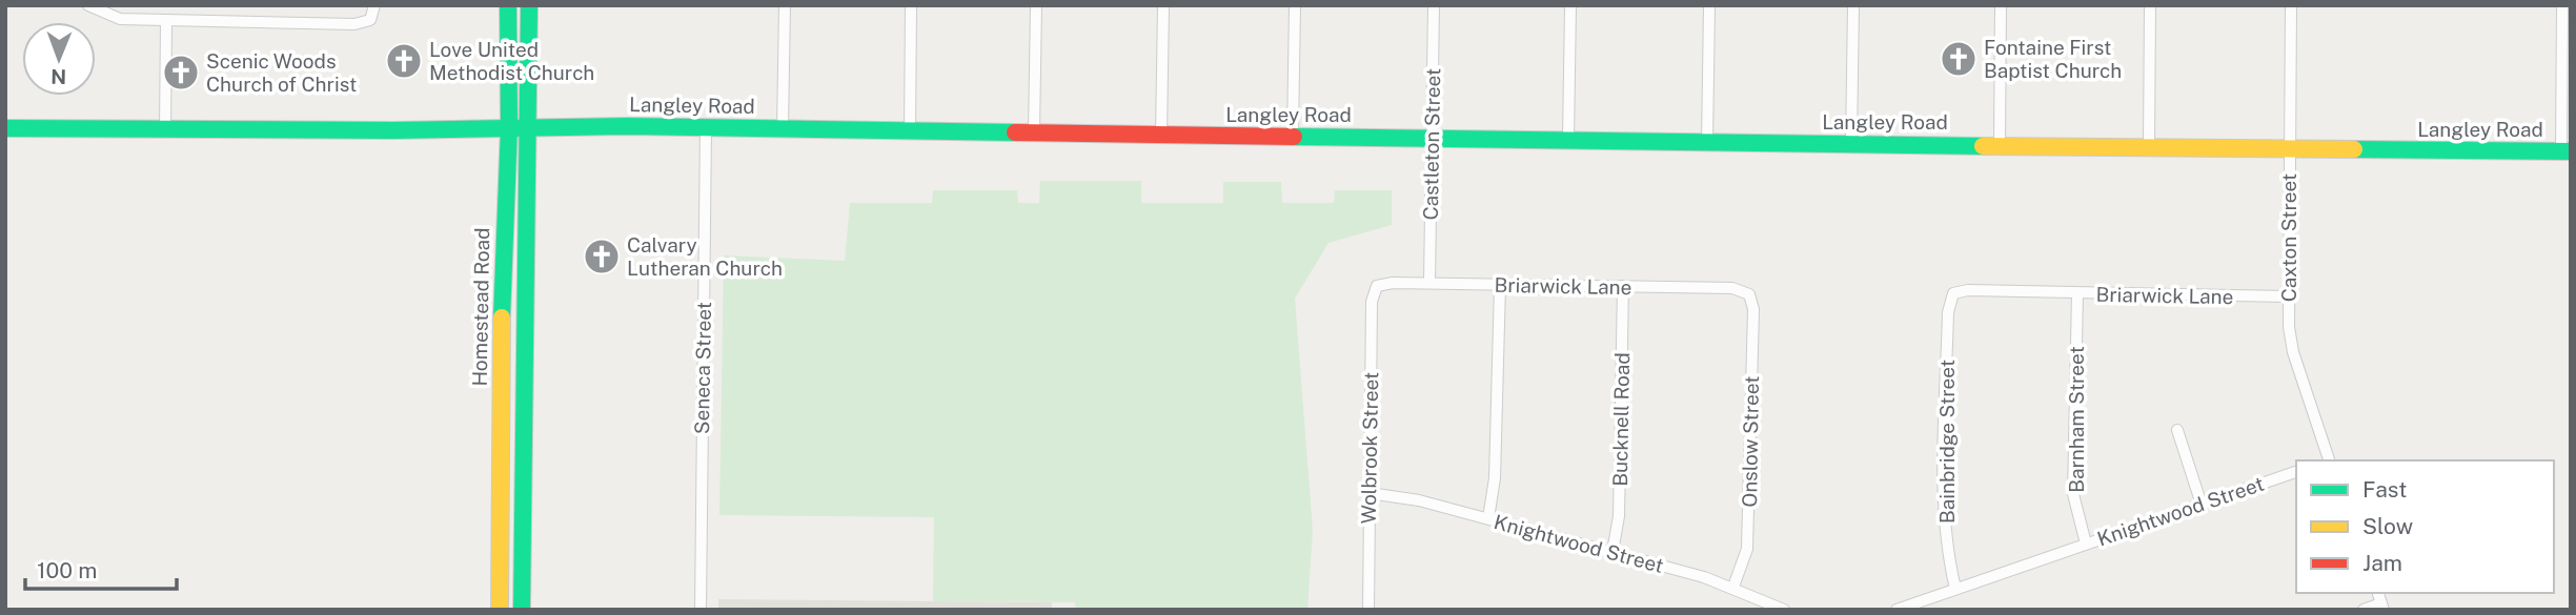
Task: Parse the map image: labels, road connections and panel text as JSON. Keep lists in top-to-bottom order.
{
  "streets": {
    "street": [
      "Langley Road",
      "Castleton Street",
      "Caxton Street",
      "Briarwick Lane",
      "Homestead Road",
      "Seneca Street",
      "Bucknell Road",
      "Barnham Street",
      "Onslow Street",
      "Bainbridge Street",
      "Wolbrook Street",
      "Knightwood Street"
    ]
  },
  "crossings": [
    ["Langley Road", "Castleton Street"],
    ["Langley Road", "Caxton Street"],
    ["Langley Road", "Homestead Road"],
    ["Langley Road", "Seneca Street"],
    ["Castleton Street", "Briarwick Lane"],
    ["Caxton Street", "Briarwick Lane"],
    ["Briarwick Lane", "Bucknell Road"],
    ["Briarwick Lane", "Barnham Street"],
    ["Briarwick Lane", "Onslow Street"],
    ["Briarwick Lane", "Bainbridge Street"],
    ["Briarwick Lane", "Wolbrook Street"],
    ["Bucknell Road", "Knightwood Street"],
    ["Barnham Street", "Knightwood Street"],
    ["Onslow Street", "Knightwood Street"],
    ["Bainbridge Street", "Knightwood Street"],
    ["Wolbrook Street", "Knightwood Street"]
  ],
  "places": {
    "church": [
      "Fontaine First Baptist Church",
      "Love United Methodist Church",
      "Scenic Woods Church of Christ",
      "Calvary Lutheran Church"
    ]
  },
  "legend": ["Fast", "Slow", "Jam"],
  "scale_bar": "100 m",
  "north": "bottom"
}
